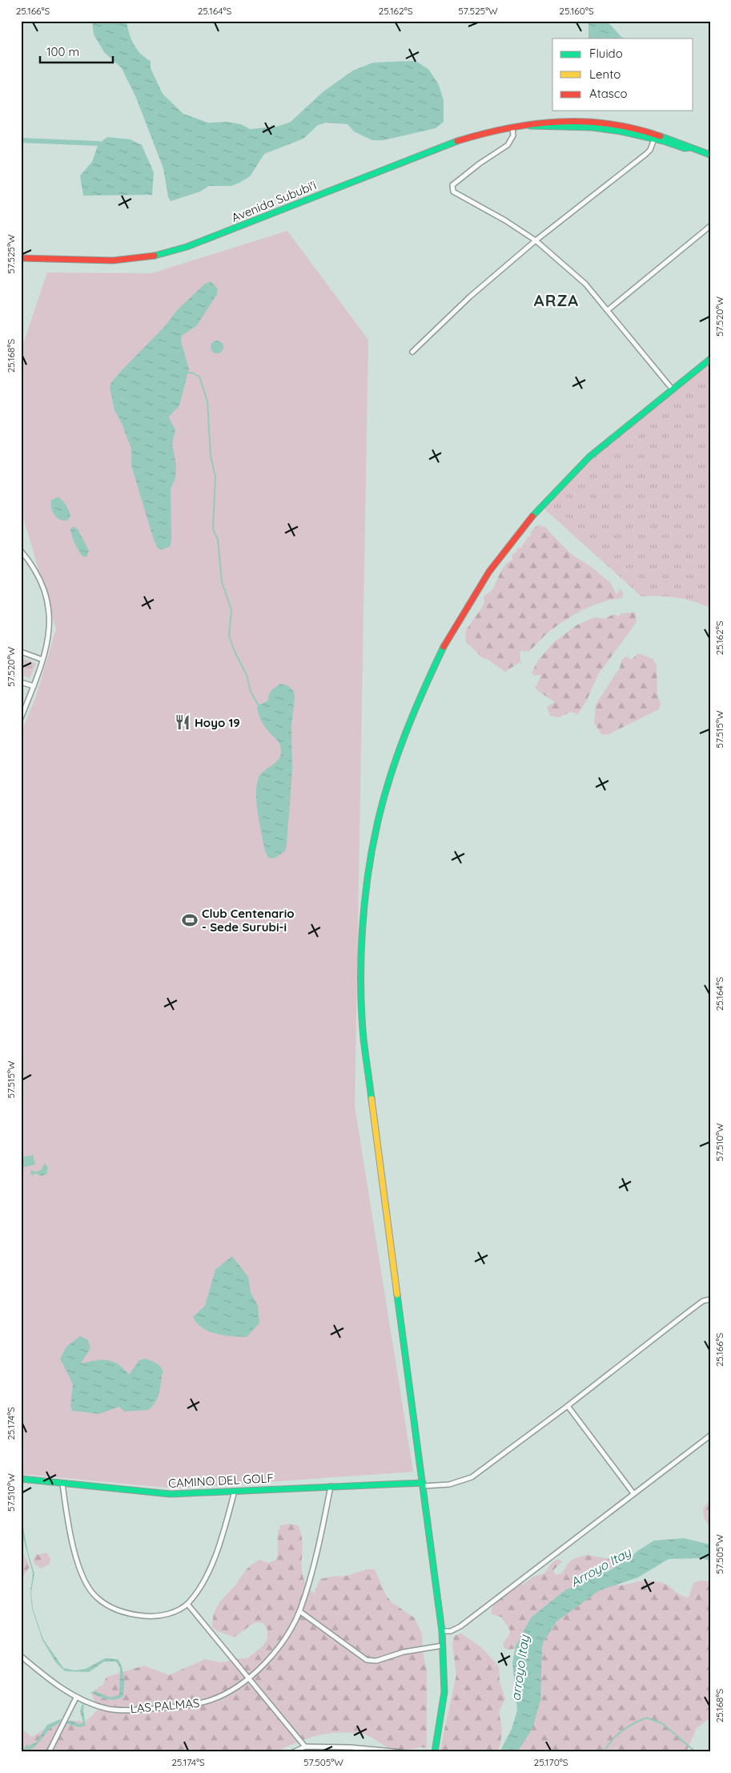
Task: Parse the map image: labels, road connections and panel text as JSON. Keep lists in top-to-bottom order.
{
  "streets": {
    "street": ["Avenida Sububi'i", "CAMINO DEL GOLF", "LAS PALMAS"]
  },
  "crossings": [
    ["CAMINO DEL GOLF", "LAS PALMAS"]
  ],
  "districts": ["ARZA"],
  "water": ["Arroyo Itay", "arroyo Itay"],
  "places": {
    "restaurant": ["Hoyo 19"],
    "sports": ["Club Centenario - Sede Surubi-i"]
  },
  "legend": ["Fluido", "Lento", "Atasco"],
  "scale_bar": "100 m",
  "coordinates": [
    "25.166°S",
    "25.164°S",
    "25.162°S",
    "57.525°W",
    "25.160°S",
    "57.520°W",
    "25.168°S",
    "57.515°W",
    "57.510°W",
    "25.174°S",
    "57.505°W",
    "25.170°S"
  ]
}
